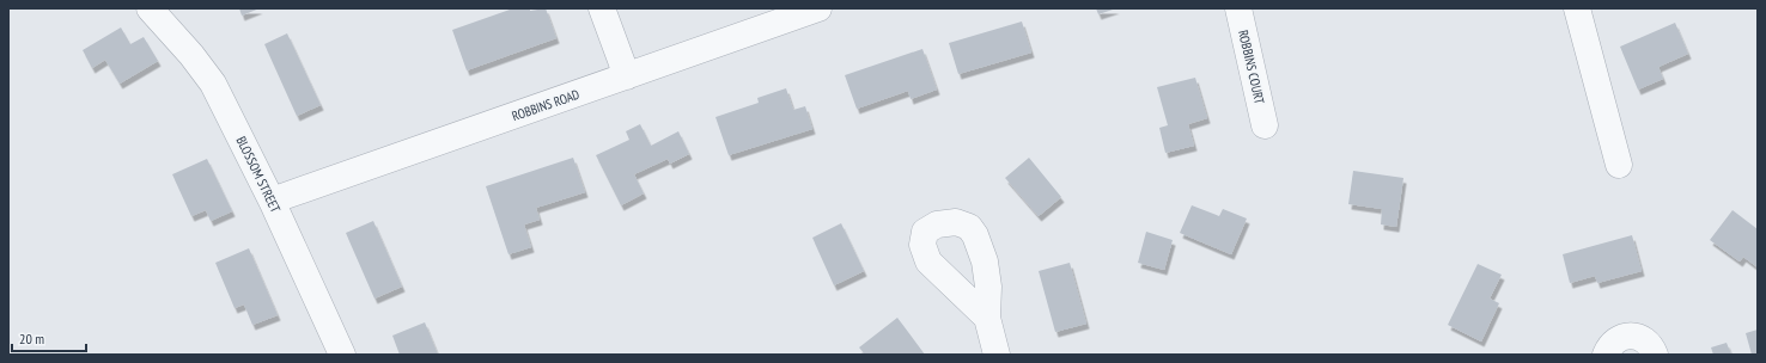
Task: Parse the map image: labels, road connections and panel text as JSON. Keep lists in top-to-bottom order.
{
  "streets": {
    "street": ["ROBBINS COURT", "ROBBINS ROAD", "BLOSSOM STREET"]
  },
  "crossings": [
    ["ROBBINS ROAD", "BLOSSOM STREET"]
  ],
  "scale_bar": "20 m"
}
